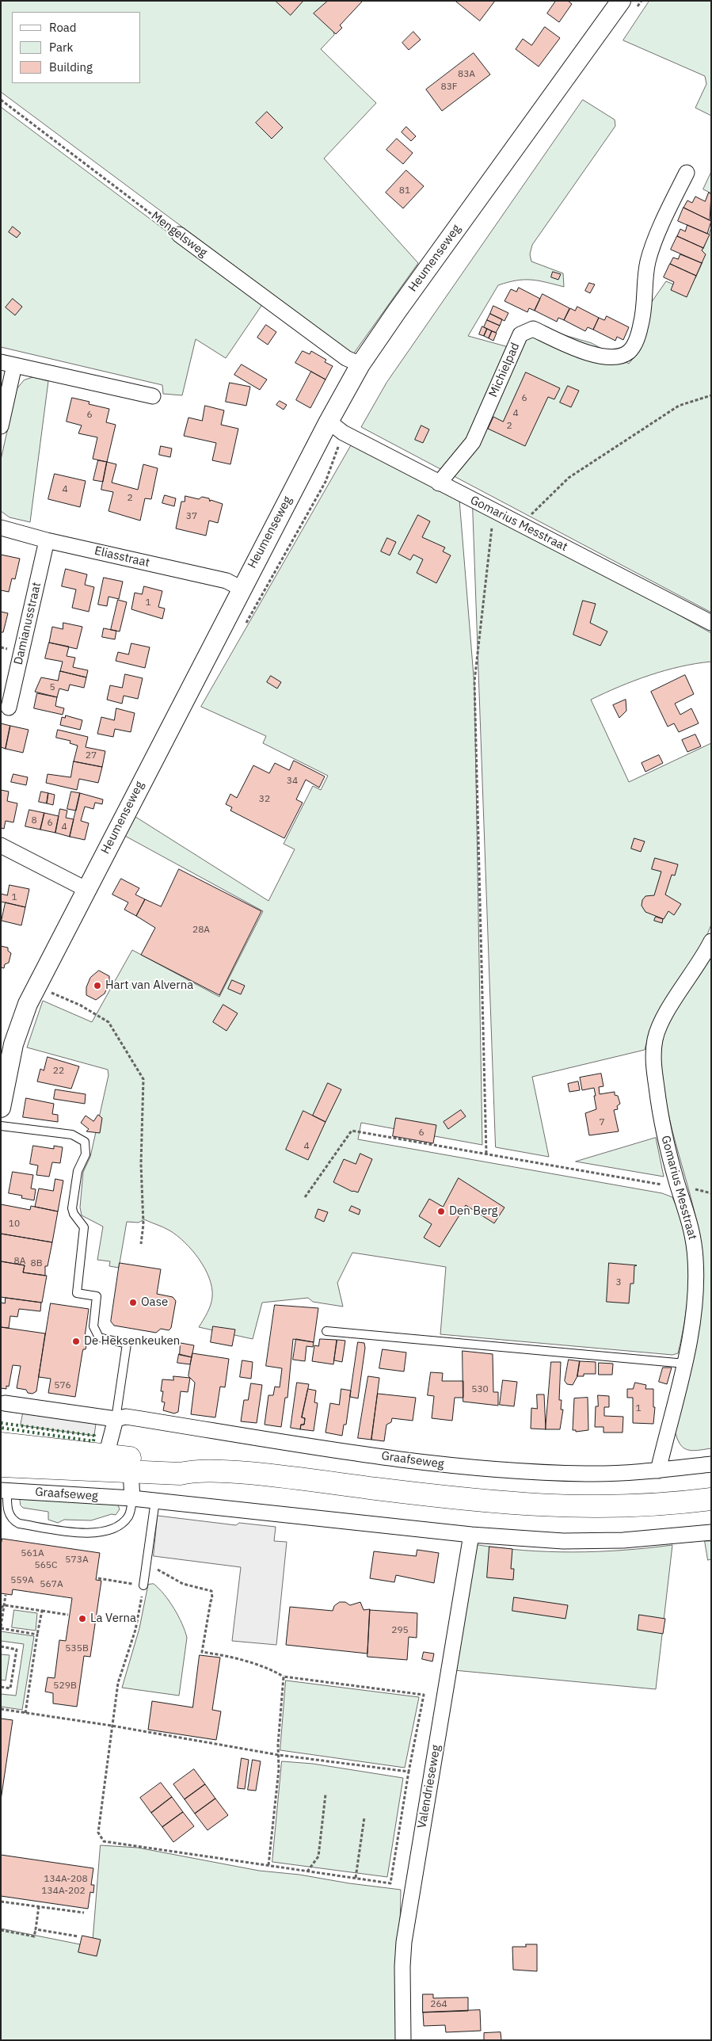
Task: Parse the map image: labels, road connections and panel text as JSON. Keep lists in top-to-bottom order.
{
  "streets": {
    "street": [
      "Mengelsweg",
      "Heumenseweg",
      "Michielpad",
      "Gomarius Messtraat",
      "Eliasstraat",
      "Damianusstraat",
      "Graafseweg",
      "Valendrieseweg"
    ]
  },
  "crossings": [
    ["Mengelsweg", "Heumenseweg"],
    ["Heumenseweg", "Gomarius Messtraat"],
    ["Heumenseweg", "Eliasstraat"],
    ["Michielpad", "Gomarius Messtraat"],
    ["Gomarius Messtraat", "Graafseweg"],
    ["Eliasstraat", "Damianusstraat"],
    ["Graafseweg", "Valendrieseweg"]
  ],
  "places": [
    "Hart van Alverna",
    "Den Berg",
    "Oase",
    "De Heksenkeuken",
    "La Verna"
  ],
  "house_numbers": [
    "83A",
    "83F",
    "81",
    "6",
    "4",
    "6",
    "2",
    "4",
    "2",
    "37",
    "1",
    "5",
    "27",
    "34",
    "32",
    "8",
    "6",
    "4",
    "1",
    "28A",
    "22",
    "7",
    "6",
    "4",
    "10",
    "8A",
    "8B",
    "3",
    "576",
    "530",
    "1",
    "561A",
    "573A",
    "565C",
    "559A",
    "567A",
    "295",
    "535B",
    "529B",
    "134A-208",
    "134A-202",
    "264"
  ],
  "legend": ["Road", "Park", "Building"]
}
